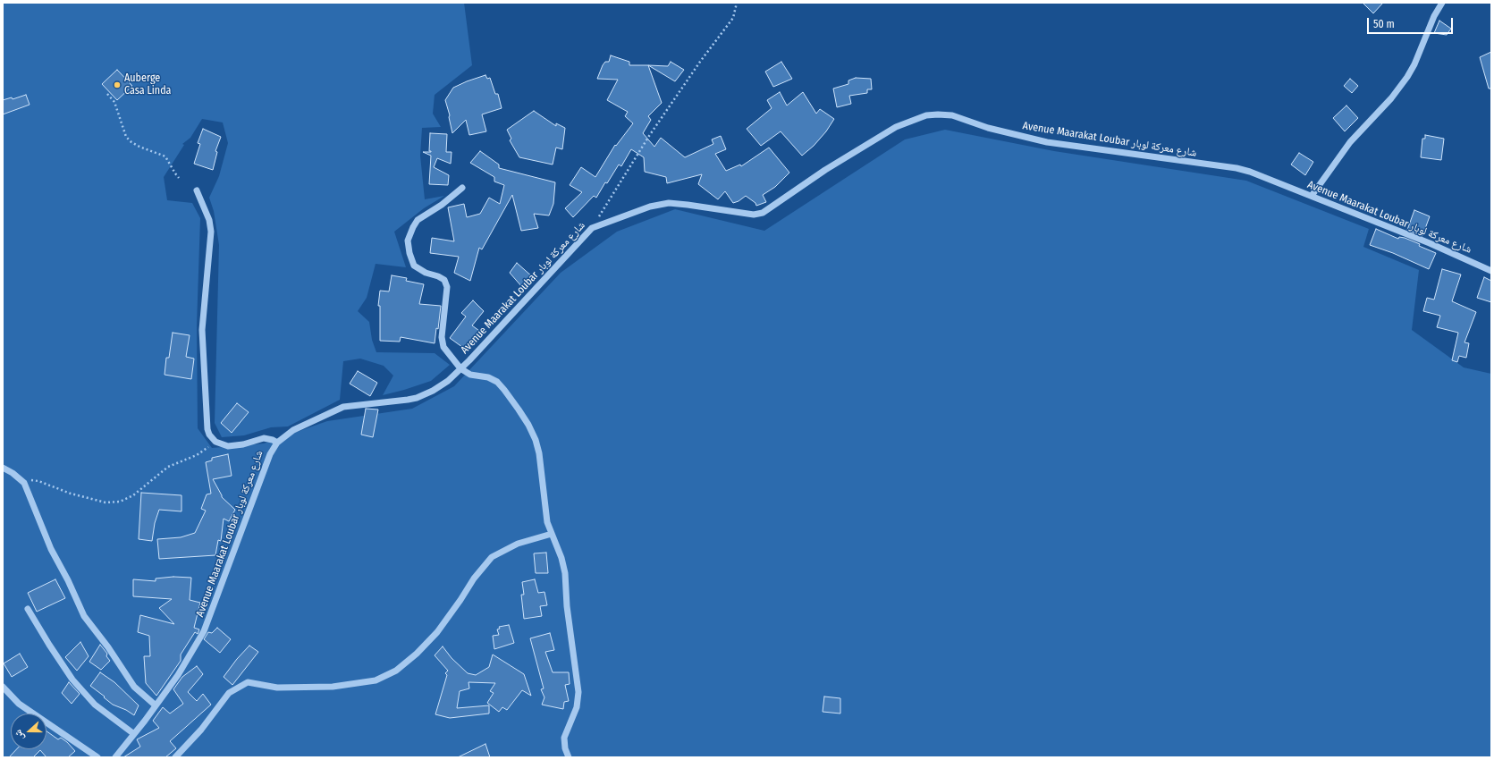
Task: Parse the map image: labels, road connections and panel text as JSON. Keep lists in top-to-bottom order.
{
  "streets": {
    "street": ["Avenue Maarakat Loubar شارع معركة لوبار"]
  },
  "places": ["Auberge Casa Linda"],
  "scale_bar": "50 m",
  "north": "left"
}
